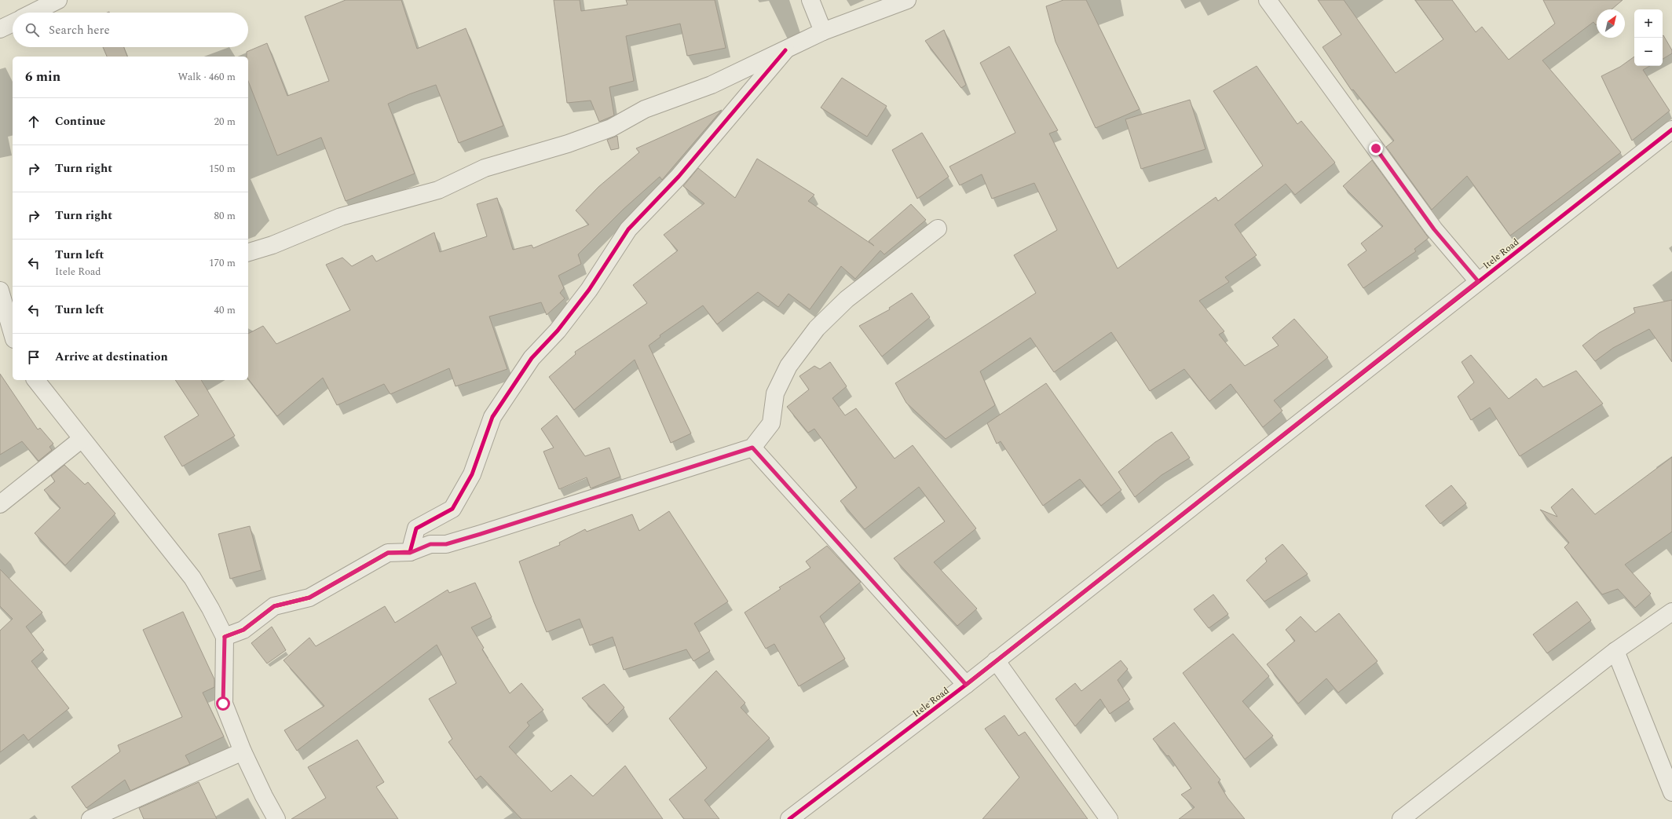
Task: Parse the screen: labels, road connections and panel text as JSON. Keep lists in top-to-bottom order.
{
  "streets": {
    "street": ["Itele Road"]
  },
  "north": "top right",
  "page": {
    "map_buttons": ["+", "−"],
    "search": "Search here",
    "heading": ["6 min", "Walk · 460 m"],
    "list": [
      ["Continue", "20 m"],
      ["Turn right", "150 m"],
      ["Turn right", "80 m"],
      ["Turn left", "Itele Road", "170 m"],
      ["Turn left", "40 m"],
      "Arrive at destination"
    ]
  }
}
